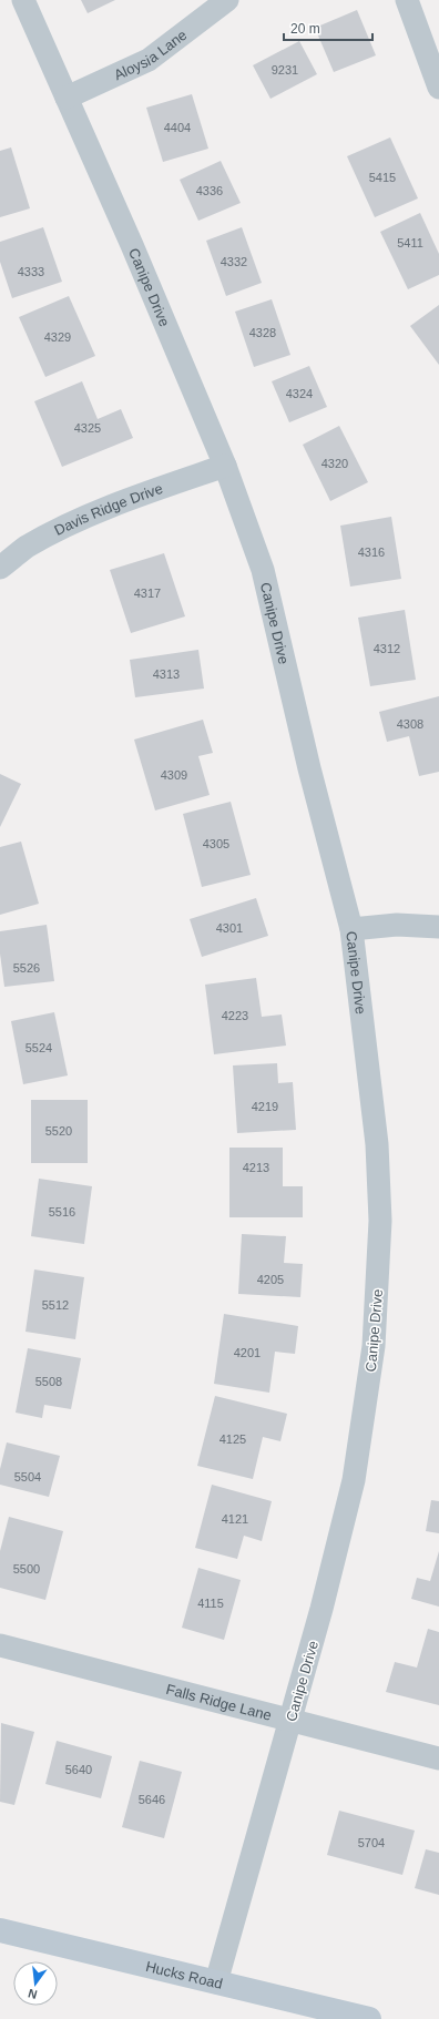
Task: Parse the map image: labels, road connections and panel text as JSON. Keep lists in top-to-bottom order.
{
  "streets": {
    "main road": ["Hucks Road"],
    "street": [
      "Aloysia Lane",
      "Canipe Drive",
      "Davis Ridge Drive",
      "Falls Ridge Lane"
    ]
  },
  "crossings": [
    ["Aloysia Lane", "Canipe Drive"],
    ["Canipe Drive", "Davis Ridge Drive"],
    ["Canipe Drive", "Falls Ridge Lane"],
    ["Canipe Drive", "Hucks Road"]
  ],
  "house_numbers": [
    "9231",
    "4404",
    "5415",
    "4336",
    "5411",
    "4332",
    "4333",
    "4328",
    "4329",
    "4324",
    "4325",
    "4320",
    "4316",
    "4317",
    "4312",
    "4313",
    "4308",
    "4309",
    "4305",
    "4301",
    "5526",
    "4223",
    "5524",
    "4219",
    "5520",
    "4213",
    "5516",
    "4205",
    "5512",
    "4201",
    "5508",
    "4125",
    "5504",
    "4121",
    "5500",
    "4115",
    "5640",
    "5646",
    "5704"
  ],
  "scale_bar": "20 m",
  "north": "bottom"
}
